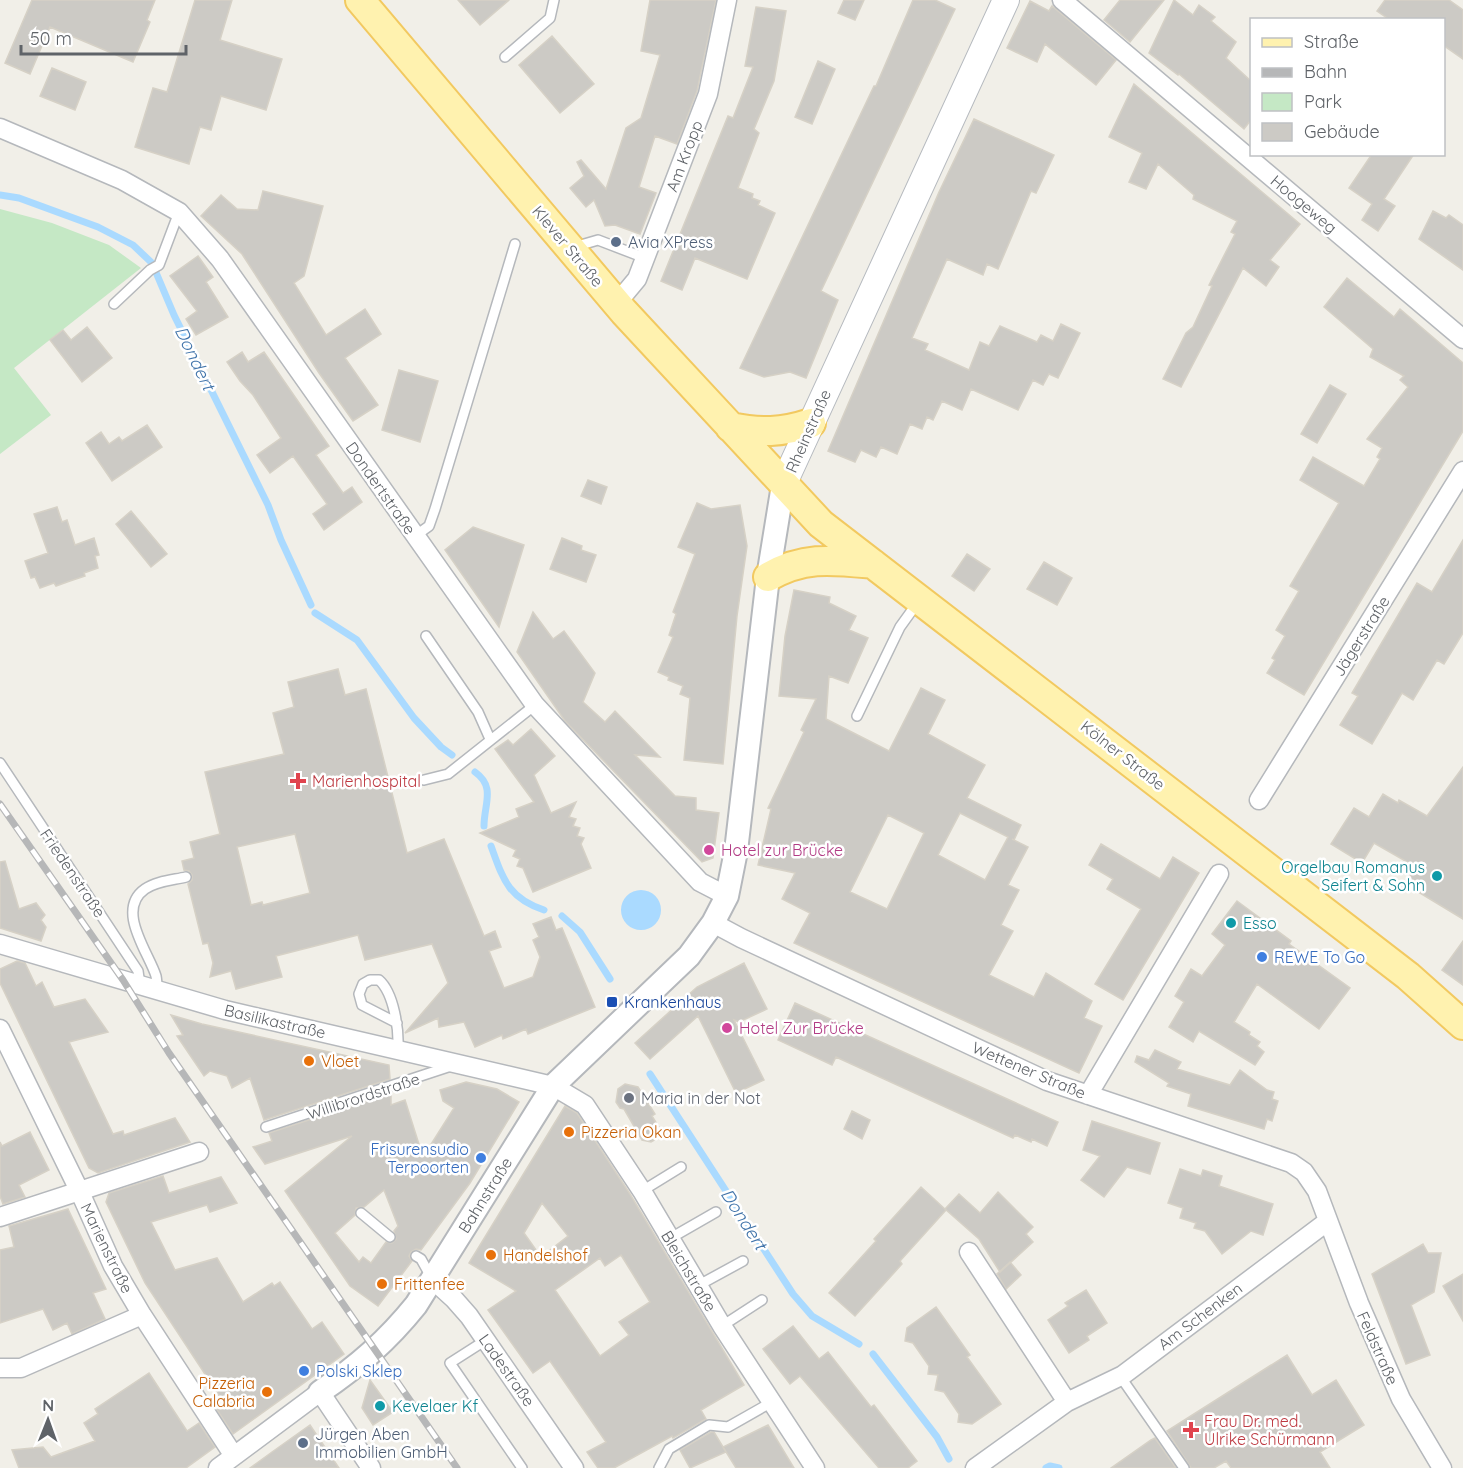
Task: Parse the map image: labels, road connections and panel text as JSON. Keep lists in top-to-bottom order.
{
  "streets": {
    "main road": ["Klever Straße", "Rheinstraße", "Kölner Straße"],
    "street": [
      "Am Kropp",
      "Hoogeweg",
      "Dondertstraße",
      "Jägerstraße",
      "Basilikastraße",
      "Wettener Straße",
      "Bahnstraße",
      "Marienstraße",
      "Bleichstraße",
      "Am Schenken",
      "Feldstraße",
      "Ladestraße"
    ],
    "lane": ["Friedenstraße", "Willibrordstraße"]
  },
  "crossings": [
    ["Am Kropp", "Klever Straße"],
    ["Klever Straße", "Rheinstraße"],
    ["Klever Straße", "Kölner Straße"],
    ["Rheinstraße", "Dondertstraße"],
    ["Rheinstraße", "Kölner Straße"],
    ["Rheinstraße", "Bahnstraße"],
    ["Dondertstraße", "Bahnstraße"],
    ["Friedenstraße", "Basilikastraße"],
    ["Basilikastraße", "Willibrordstraße"],
    ["Basilikastraße", "Bahnstraße"],
    ["Basilikastraße", "Bleichstraße"],
    ["Wettener Straße", "Bahnstraße"],
    ["Wettener Straße", "Am Schenken"],
    ["Wettener Straße", "Feldstraße"],
    ["Bahnstraße", "Marienstraße"],
    ["Bahnstraße", "Bleichstraße"],
    ["Bahnstraße", "Ladestraße"],
    ["Am Schenken", "Feldstraße"]
  ],
  "water": ["Dondert"],
  "places": {
    "other": [
      "Avia XPress",
      "Hotel zur Brücke",
      "Orgelbau Romanus Seifert & Sohn",
      "Esso",
      "REWE To Go",
      "Hotel Zur Brücke",
      "Vloet",
      "Maria in der Not",
      "Pizzeria Okan",
      "Frisurensudio Terpoorten",
      "Handelshof",
      "Frittenfee",
      "Polski Sklep",
      "Pizzeria Calabria",
      "Kevelaer Kf",
      "Jürgen Aben Immobilien GmbH"
    ],
    "health": ["Marienhospital", "Frau Dr. med. Ulrike Schürmann"],
    "transit": ["Krankenhaus"]
  },
  "legend": [
    "Straße",
    "Bahn",
    "Park",
    "Gebäude"
  ],
  "scale_bar": "50 m",
  "north": "top"
}
